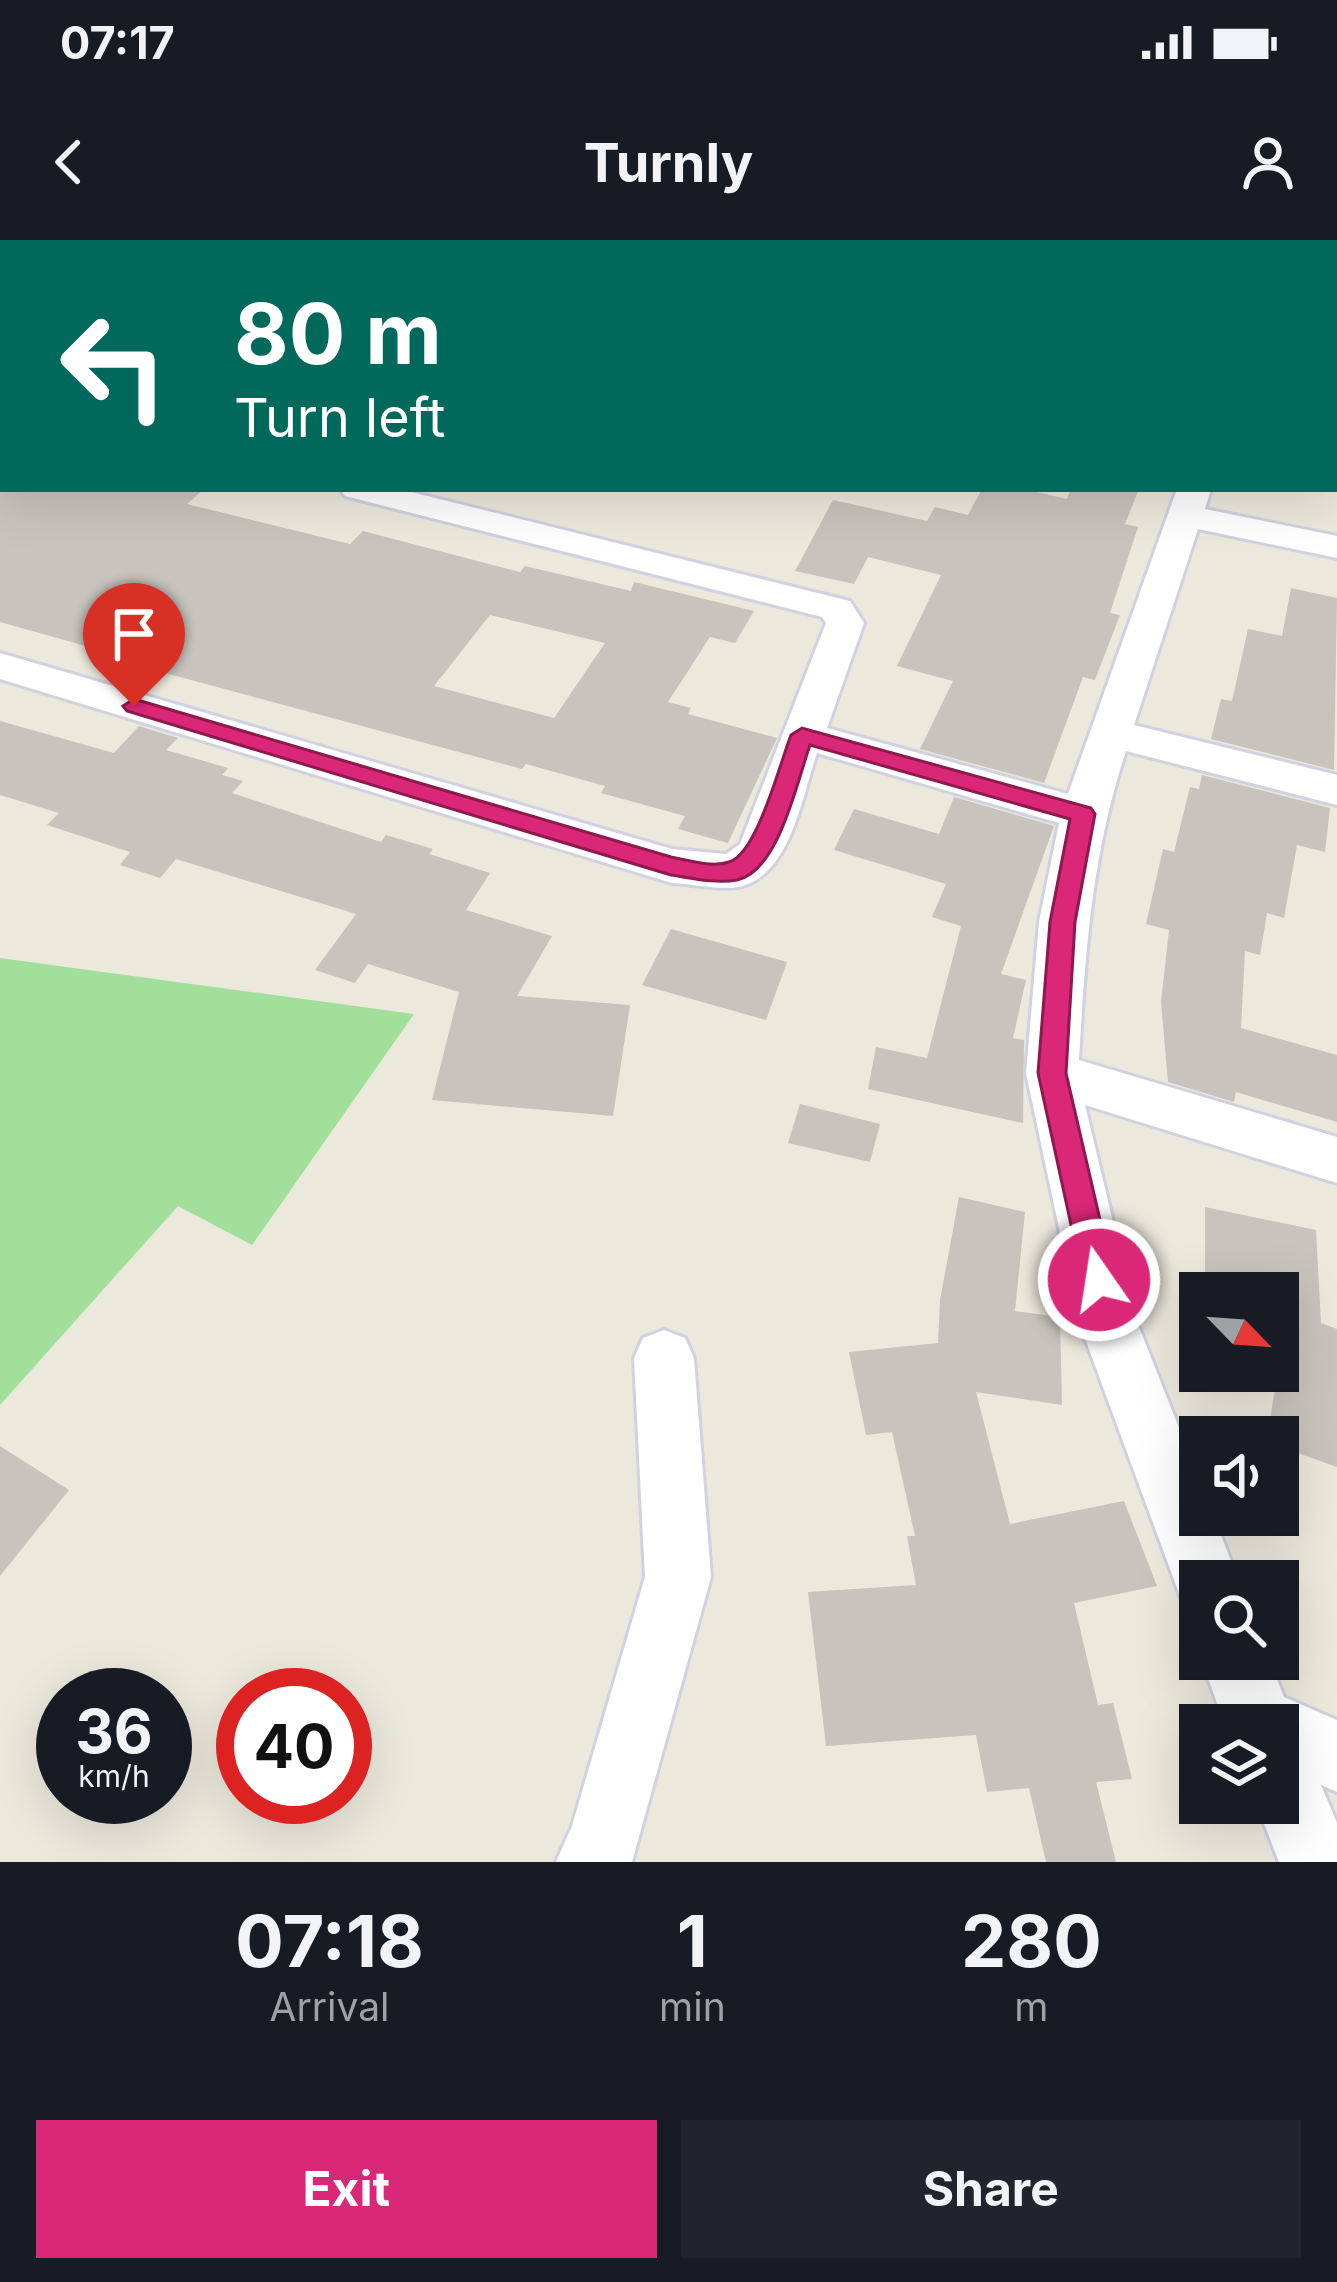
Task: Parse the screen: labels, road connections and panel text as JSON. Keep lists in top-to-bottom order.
{
  "north": "bottom right",
  "page": {
    "status": "07:17",
    "header": "Turnly",
    "turn": ["80 m", "Turn left"],
    "speed": "36 km/h",
    "limit": "40",
    "eta": [
      "07:18",
      "Arrival",
      "1",
      "min",
      "280",
      "m"
    ],
    "buttons": ["Exit", "Share"]
  }
}
